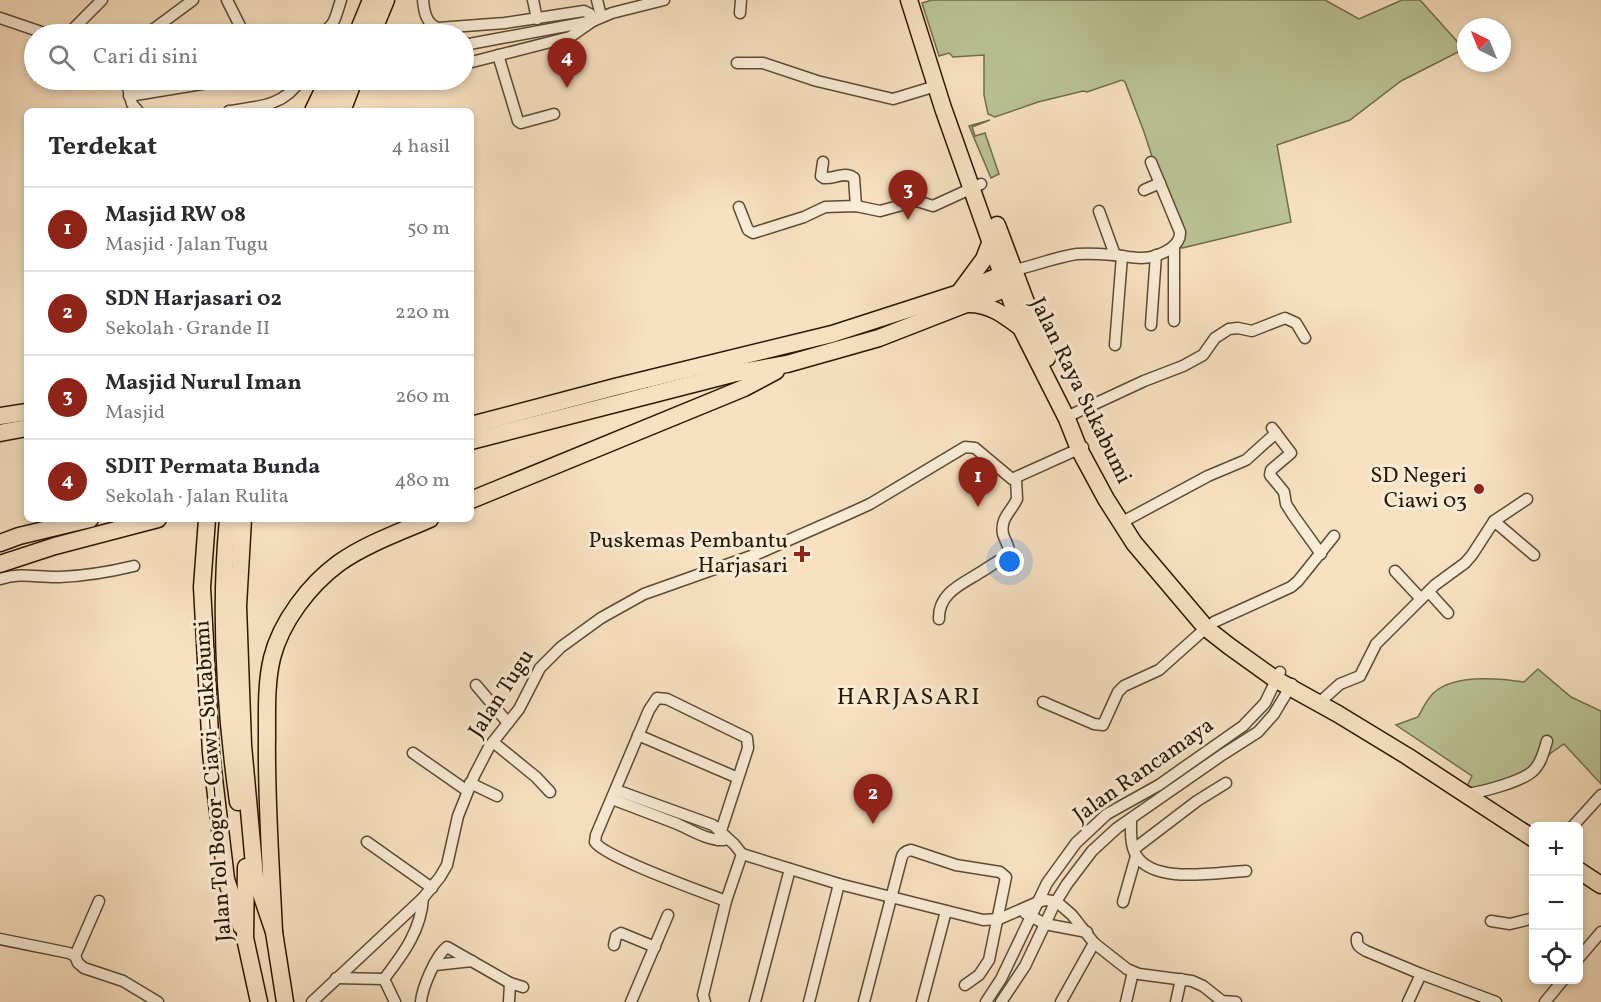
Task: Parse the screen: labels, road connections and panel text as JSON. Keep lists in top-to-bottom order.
{
  "streets": {
    "highway": ["Jalan Raya Sukabumi", "Jalan Tol Bogor–Ciawi–Sukabumi"],
    "street": ["Jalan Tugu", "Jalan Rancamaya"]
  },
  "crossings": [
    ["Jalan Raya Sukabumi", "Jalan Rancamaya"]
  ],
  "districts": ["HARJASARI"],
  "places": {
    "other": ["SD Negeri Ciawi 03"],
    "health": ["Puskemas Pembantu Harjasari"]
  },
  "north": "top left",
  "page": {
    "search": "Cari di sini",
    "pins": [
      "4",
      "3",
      "1",
      "2"
    ],
    "heading": ["Terdekat", "4 hasil"],
    "list": [
      {
        "mark": "1",
        "name": "Masjid RW 08",
        "note": "Masjid · Jalan Tugu",
        "value": "50 m"
      },
      {
        "mark": "2",
        "name": "SDN Harjasari 02",
        "note": "Sekolah · Grande II",
        "value": "220 m"
      },
      {
        "mark": "3",
        "name": "Masjid Nurul Iman",
        "note": "Masjid",
        "value": "260 m"
      },
      {
        "mark": "4",
        "name": "SDIT Permata Bunda",
        "note": "Sekolah · Jalan Rulita",
        "value": "480 m"
      }
    ],
    "map_buttons": ["+", "−"]
  }
}
